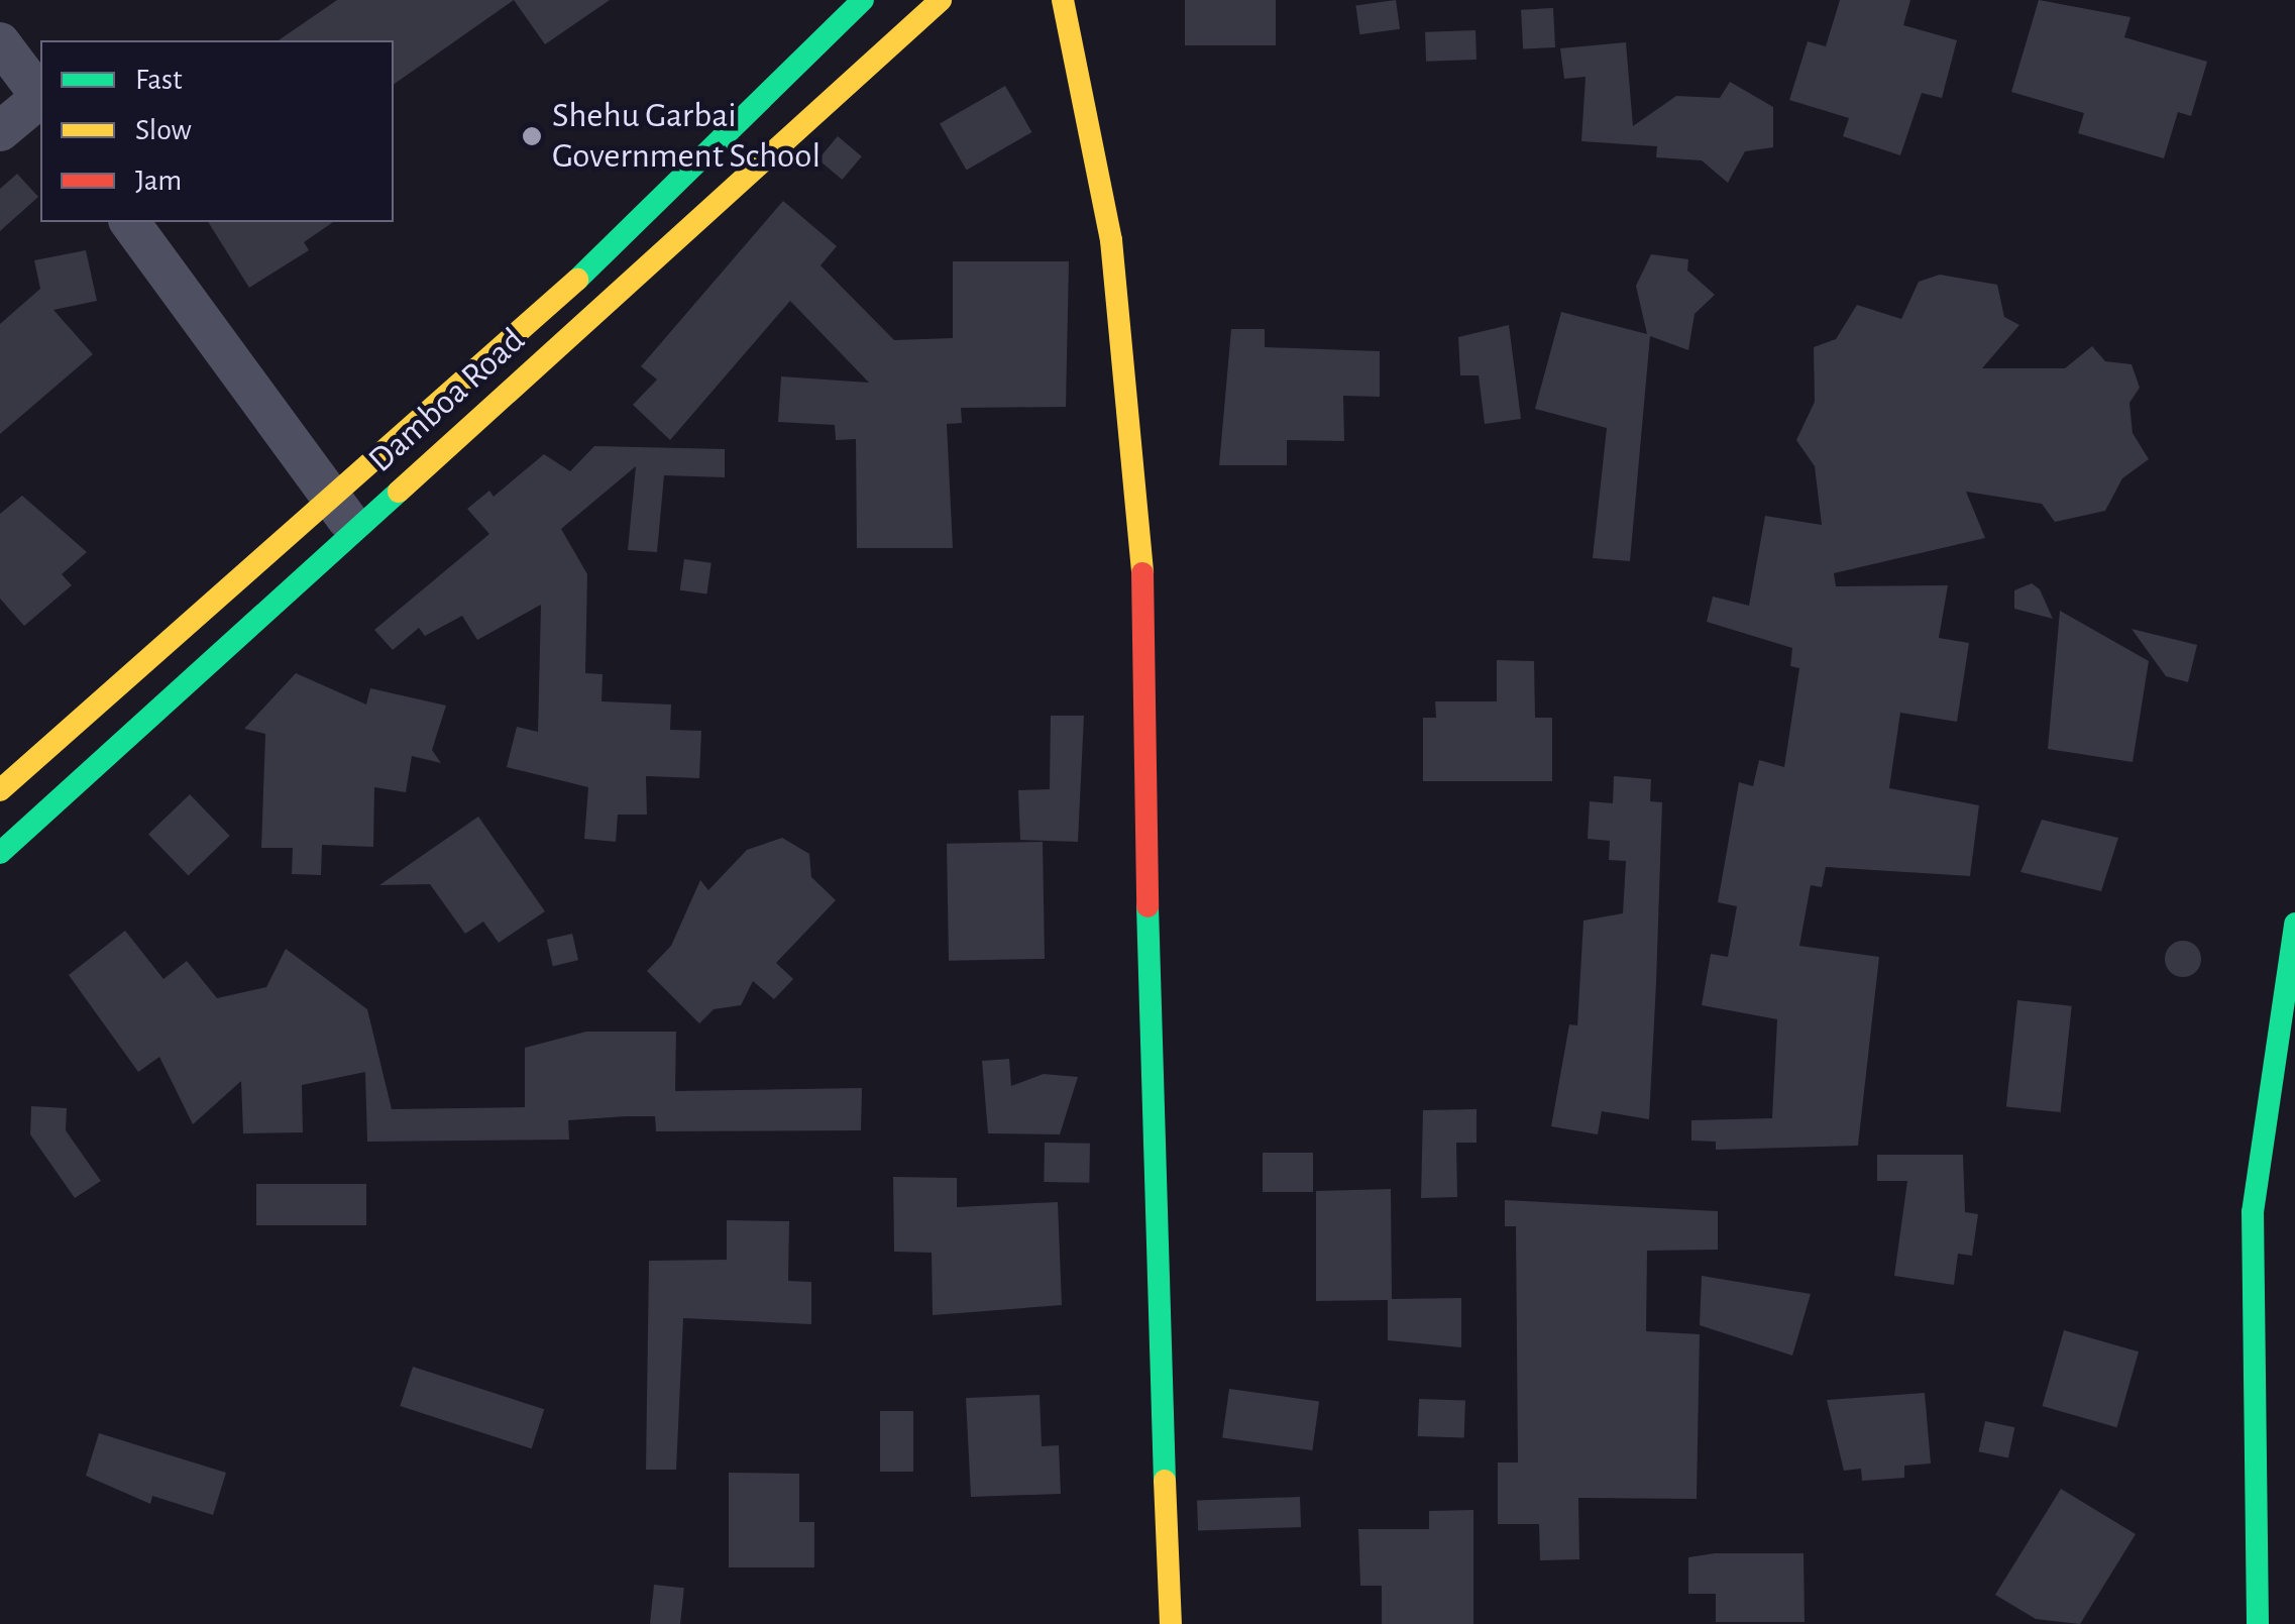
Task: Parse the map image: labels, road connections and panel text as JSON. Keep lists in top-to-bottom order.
{
  "streets": {
    "main road": ["Damboa Road"]
  },
  "places": ["Shehu Garbai Government School"],
  "legend": ["Fast", "Slow", "Jam"]
}
